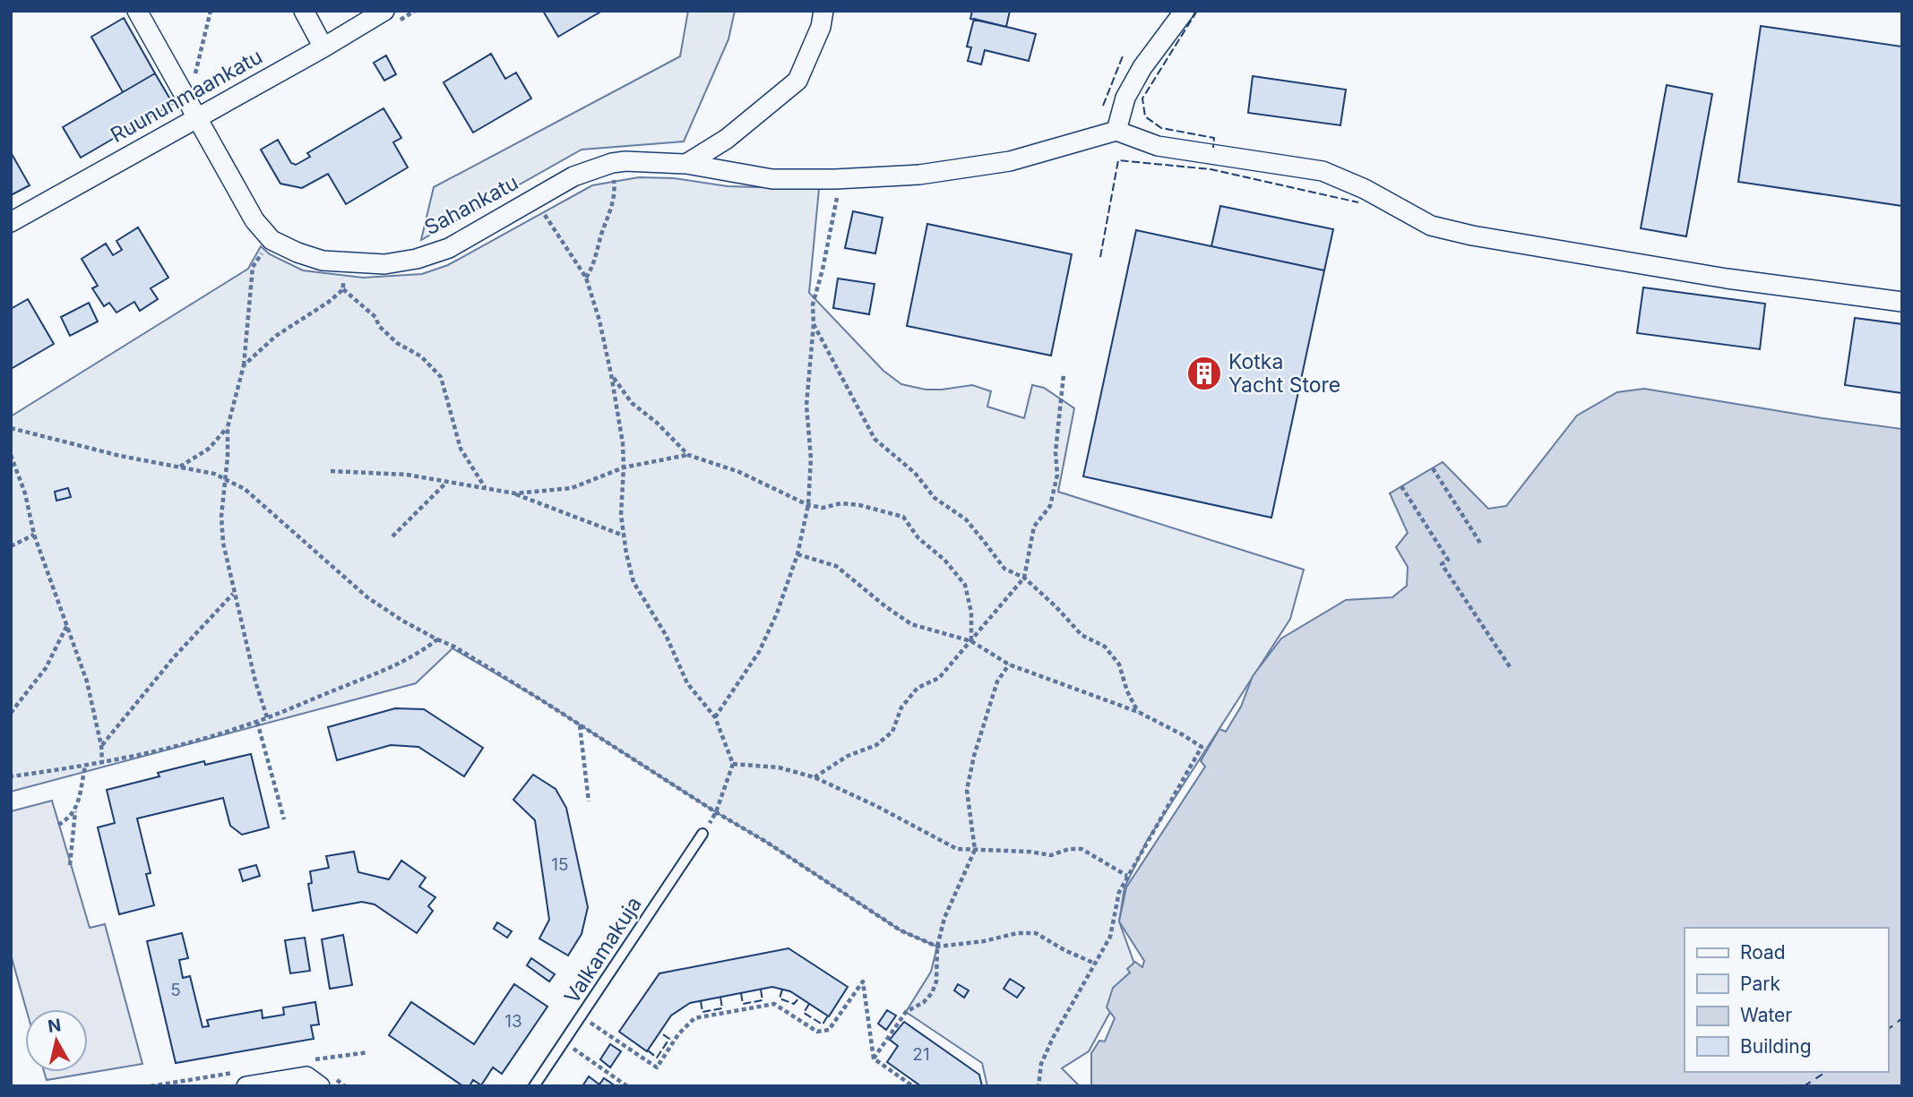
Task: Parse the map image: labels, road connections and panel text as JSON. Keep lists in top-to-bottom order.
{
  "streets": {
    "street": ["Ruununmaankatu", "Sahankatu"],
    "lane": ["Valkamakuja"]
  },
  "crossings": [
    ["Ruununmaankatu", "Sahankatu"]
  ],
  "places": {
    "building": ["Kotka Yacht Store"]
  },
  "house_numbers": [
    "15",
    "5",
    "13",
    "21"
  ],
  "legend": [
    "Road",
    "Park",
    "Water",
    "Building"
  ],
  "north": "top"
}
